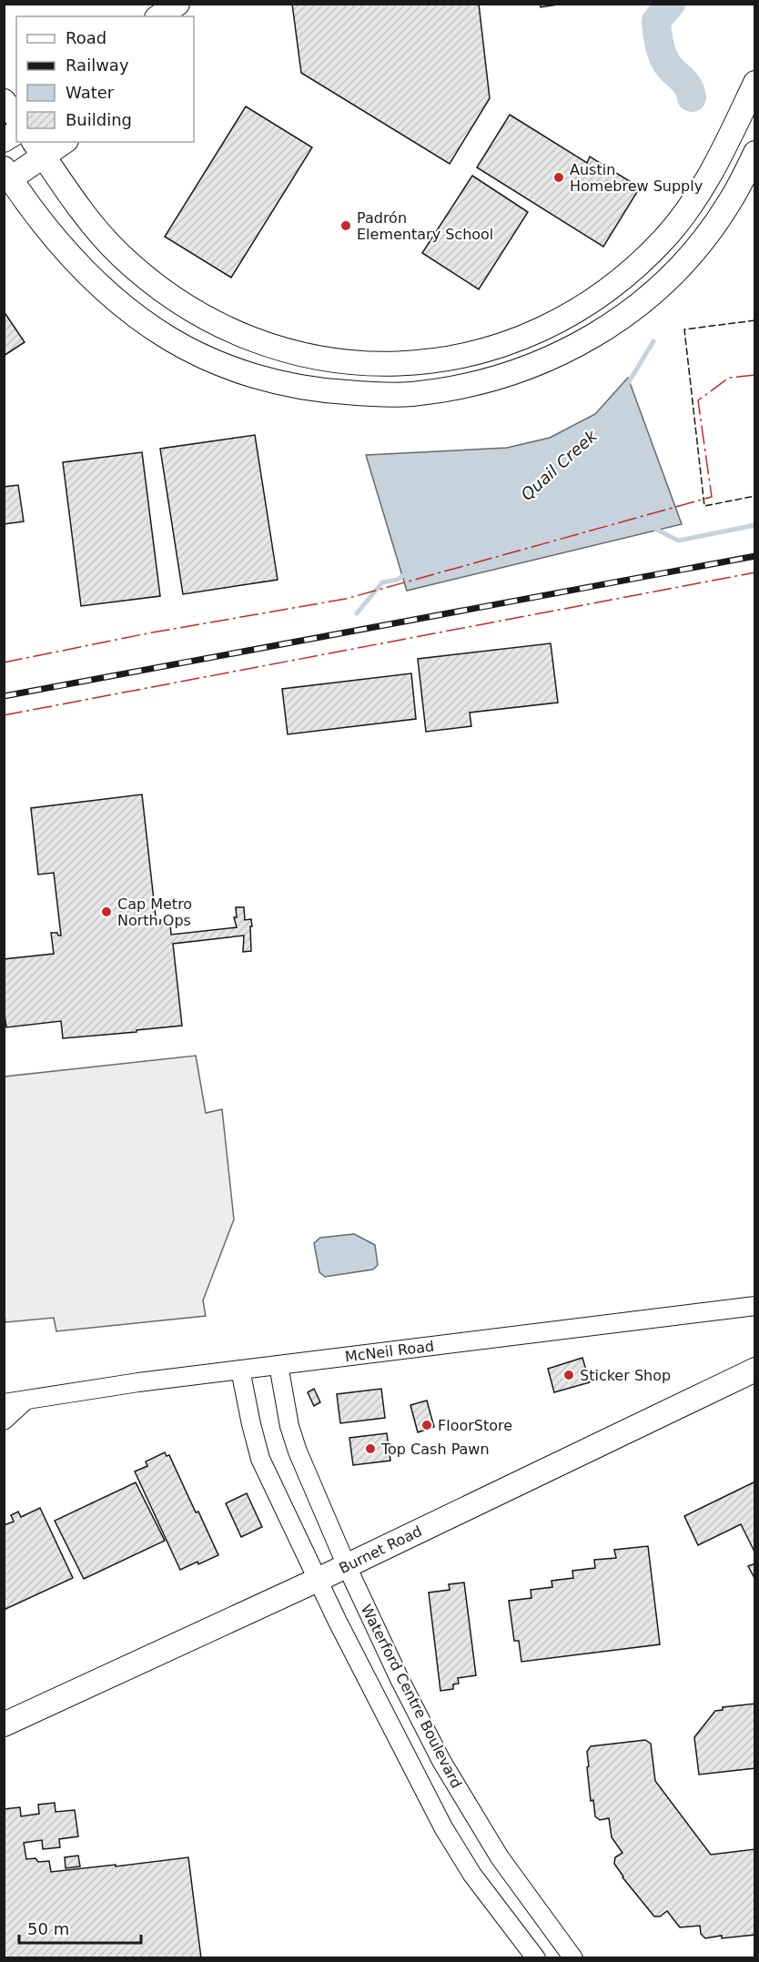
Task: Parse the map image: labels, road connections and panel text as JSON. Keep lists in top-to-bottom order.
{
  "streets": {
    "main road": ["Burnet Road"],
    "street": ["McNeil Road", "Waterford Centre Boulevard"]
  },
  "crossings": [
    ["McNeil Road", "Waterford Centre Boulevard"],
    ["Burnet Road", "Waterford Centre Boulevard"]
  ],
  "water": ["Quail Creek"],
  "places": [
    "Austin Homebrew Supply",
    "Padrón Elementary School",
    "Cap Metro North Ops",
    "Sticker Shop",
    "FloorStore",
    "Top Cash Pawn"
  ],
  "legend": [
    "Road",
    "Railway",
    "Water",
    "Building"
  ],
  "scale_bar": "50 m"
}
